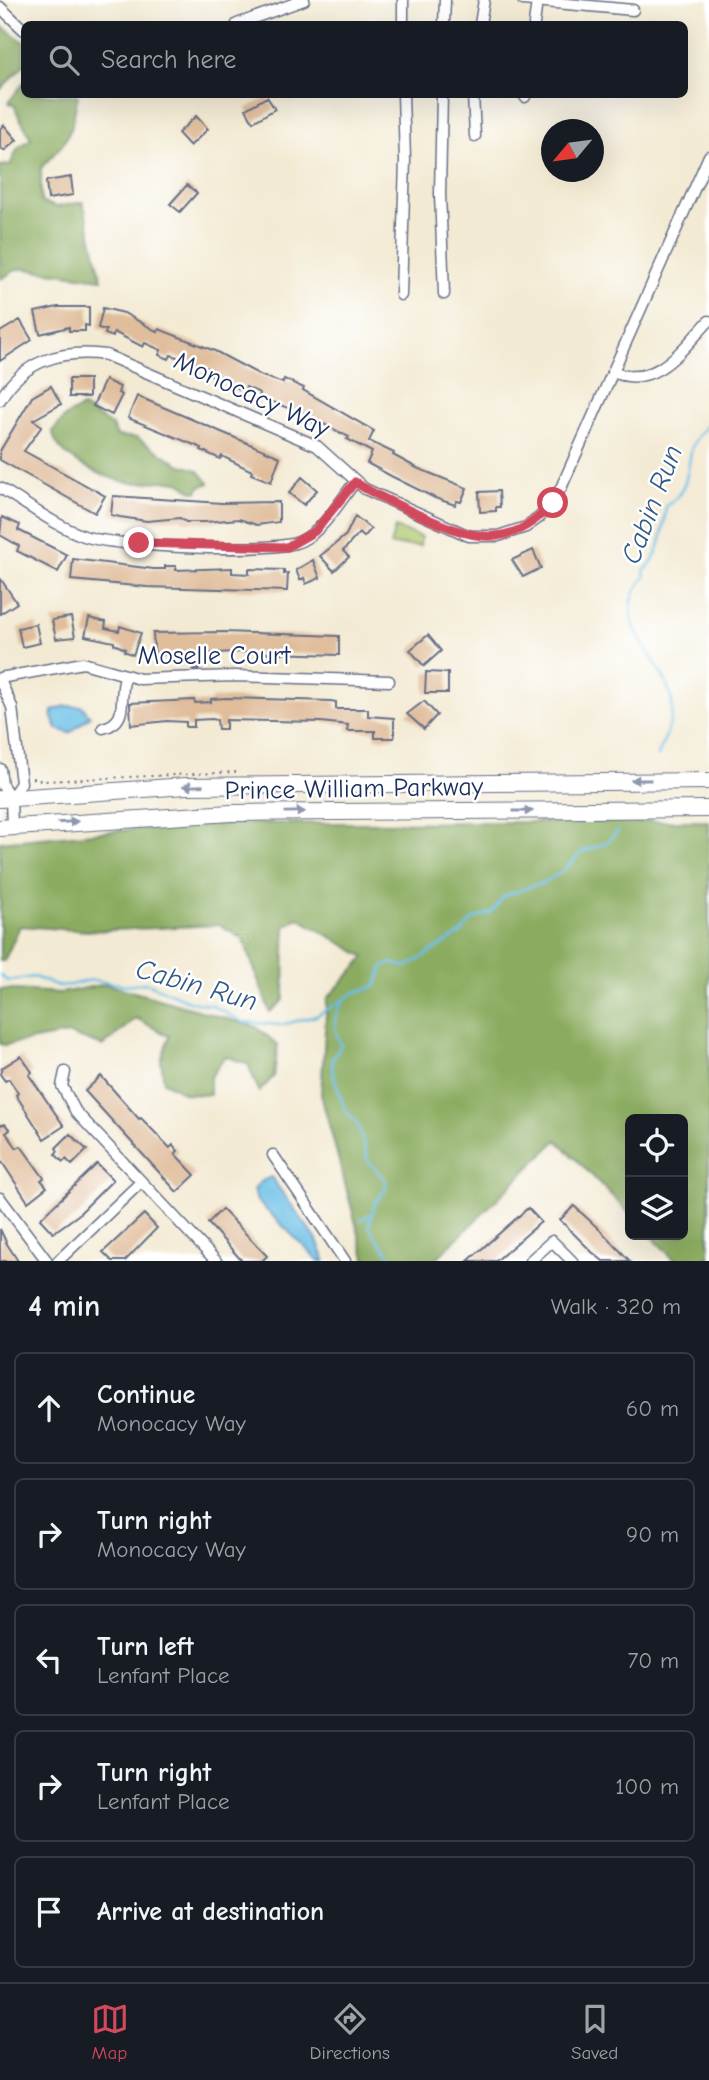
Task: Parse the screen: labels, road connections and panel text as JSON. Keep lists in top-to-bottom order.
{
  "streets": {
    "highway": ["Prince William Parkway"],
    "street": ["Monocacy Way", "Moselle Court"]
  },
  "water": ["Cabin Run"],
  "north": "bottom left",
  "page": {
    "search": "Search here",
    "heading": ["4 min", "Walk · 320 m"],
    "list": [
      ["Continue", "Monocacy Way", "60 m"],
      ["Turn right", "Monocacy Way", "90 m"],
      ["Turn left", "Lenfant Place", "70 m"],
      ["Turn right", "Lenfant Place", "100 m"],
      "Arrive at destination"
    ],
    "nav": ["Map", "Directions", "Saved"]
  }
}
